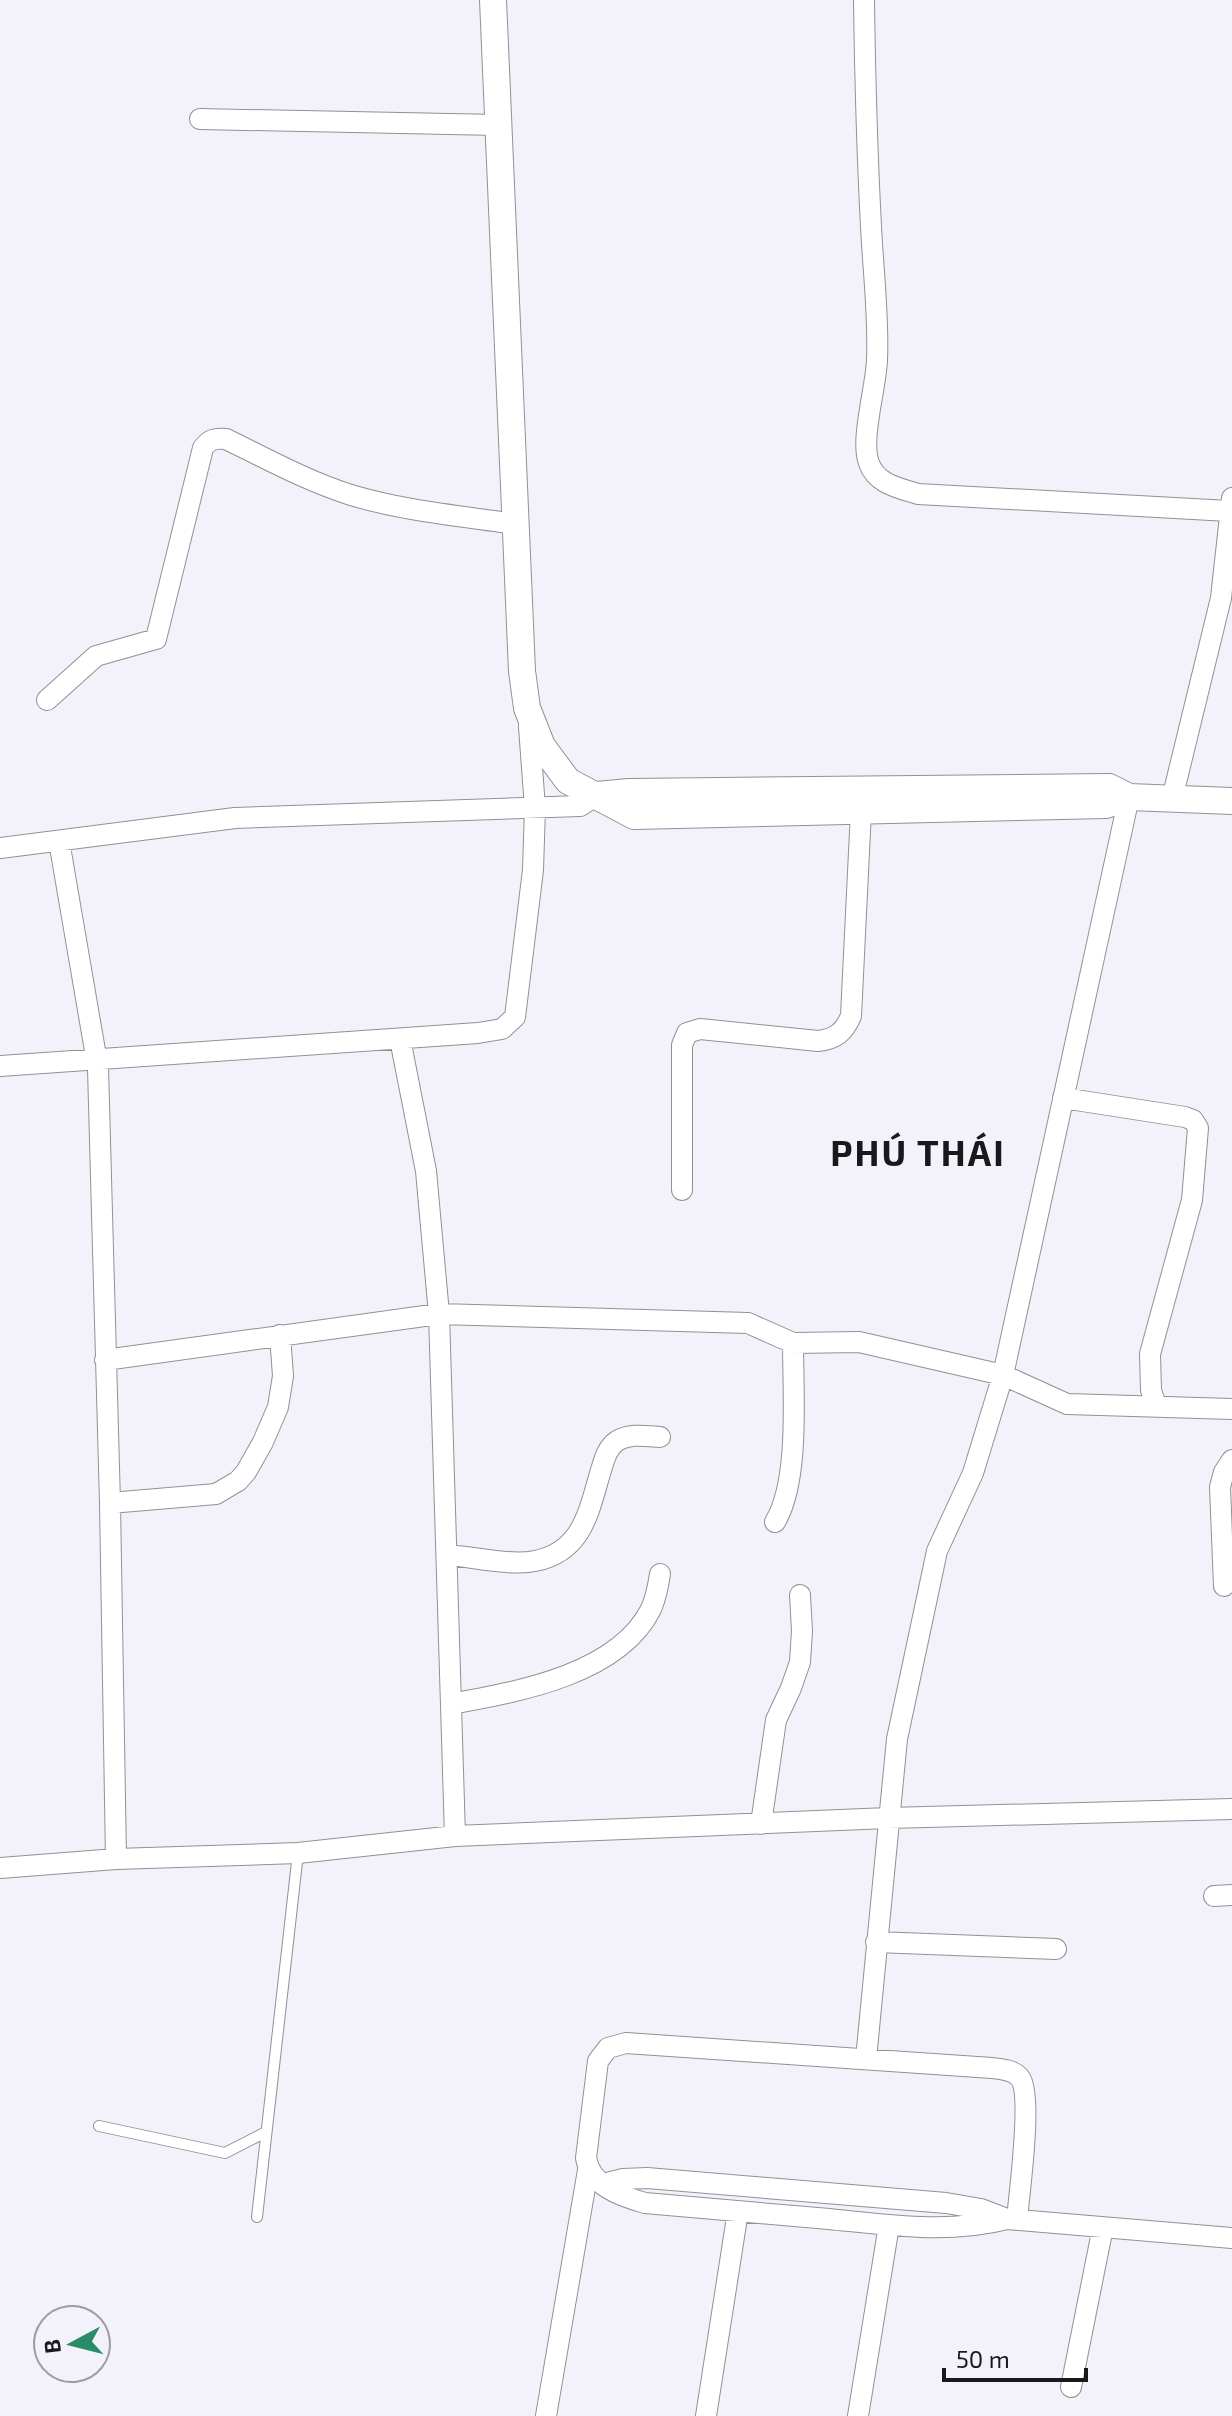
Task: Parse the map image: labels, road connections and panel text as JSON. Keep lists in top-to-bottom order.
{
  "districts": ["PHÚ THÁI"],
  "scale_bar": "50 m",
  "north": "left"
}
